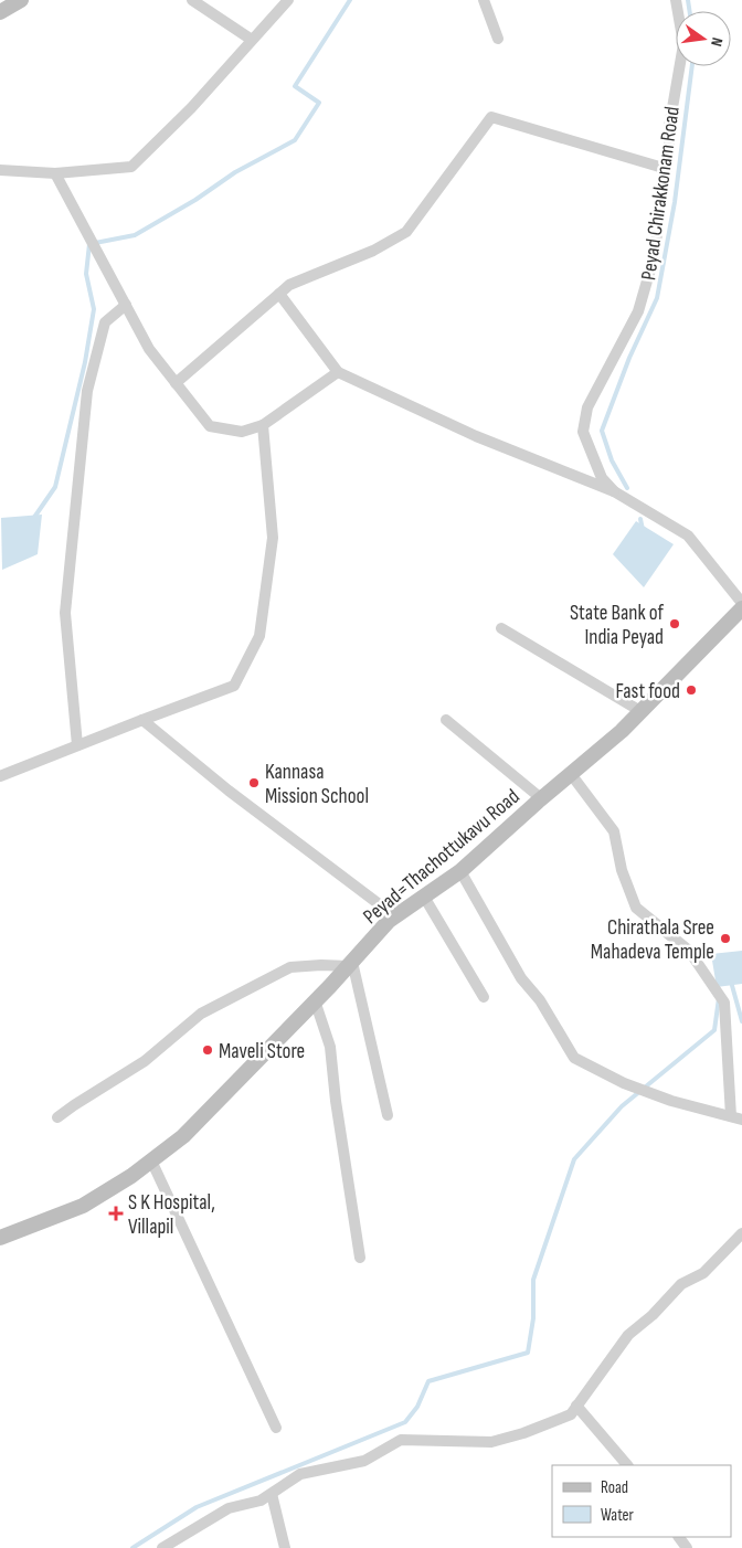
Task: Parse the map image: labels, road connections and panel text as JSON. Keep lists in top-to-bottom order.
{
  "streets": {
    "main road": ["Peyad=Thachottukavu Road"],
    "street": ["Peyad Chirakkonam Road"]
  },
  "places": {
    "other": [
      "State Bank of India Peyad",
      "Fast food",
      "Kannasa Mission School",
      "Chirathala Sree Mahadeva Temple",
      "Maveli Store"
    ],
    "health": ["S K Hospital, Villapil"]
  },
  "legend": ["Road", "Water"],
  "north": "right"
}
